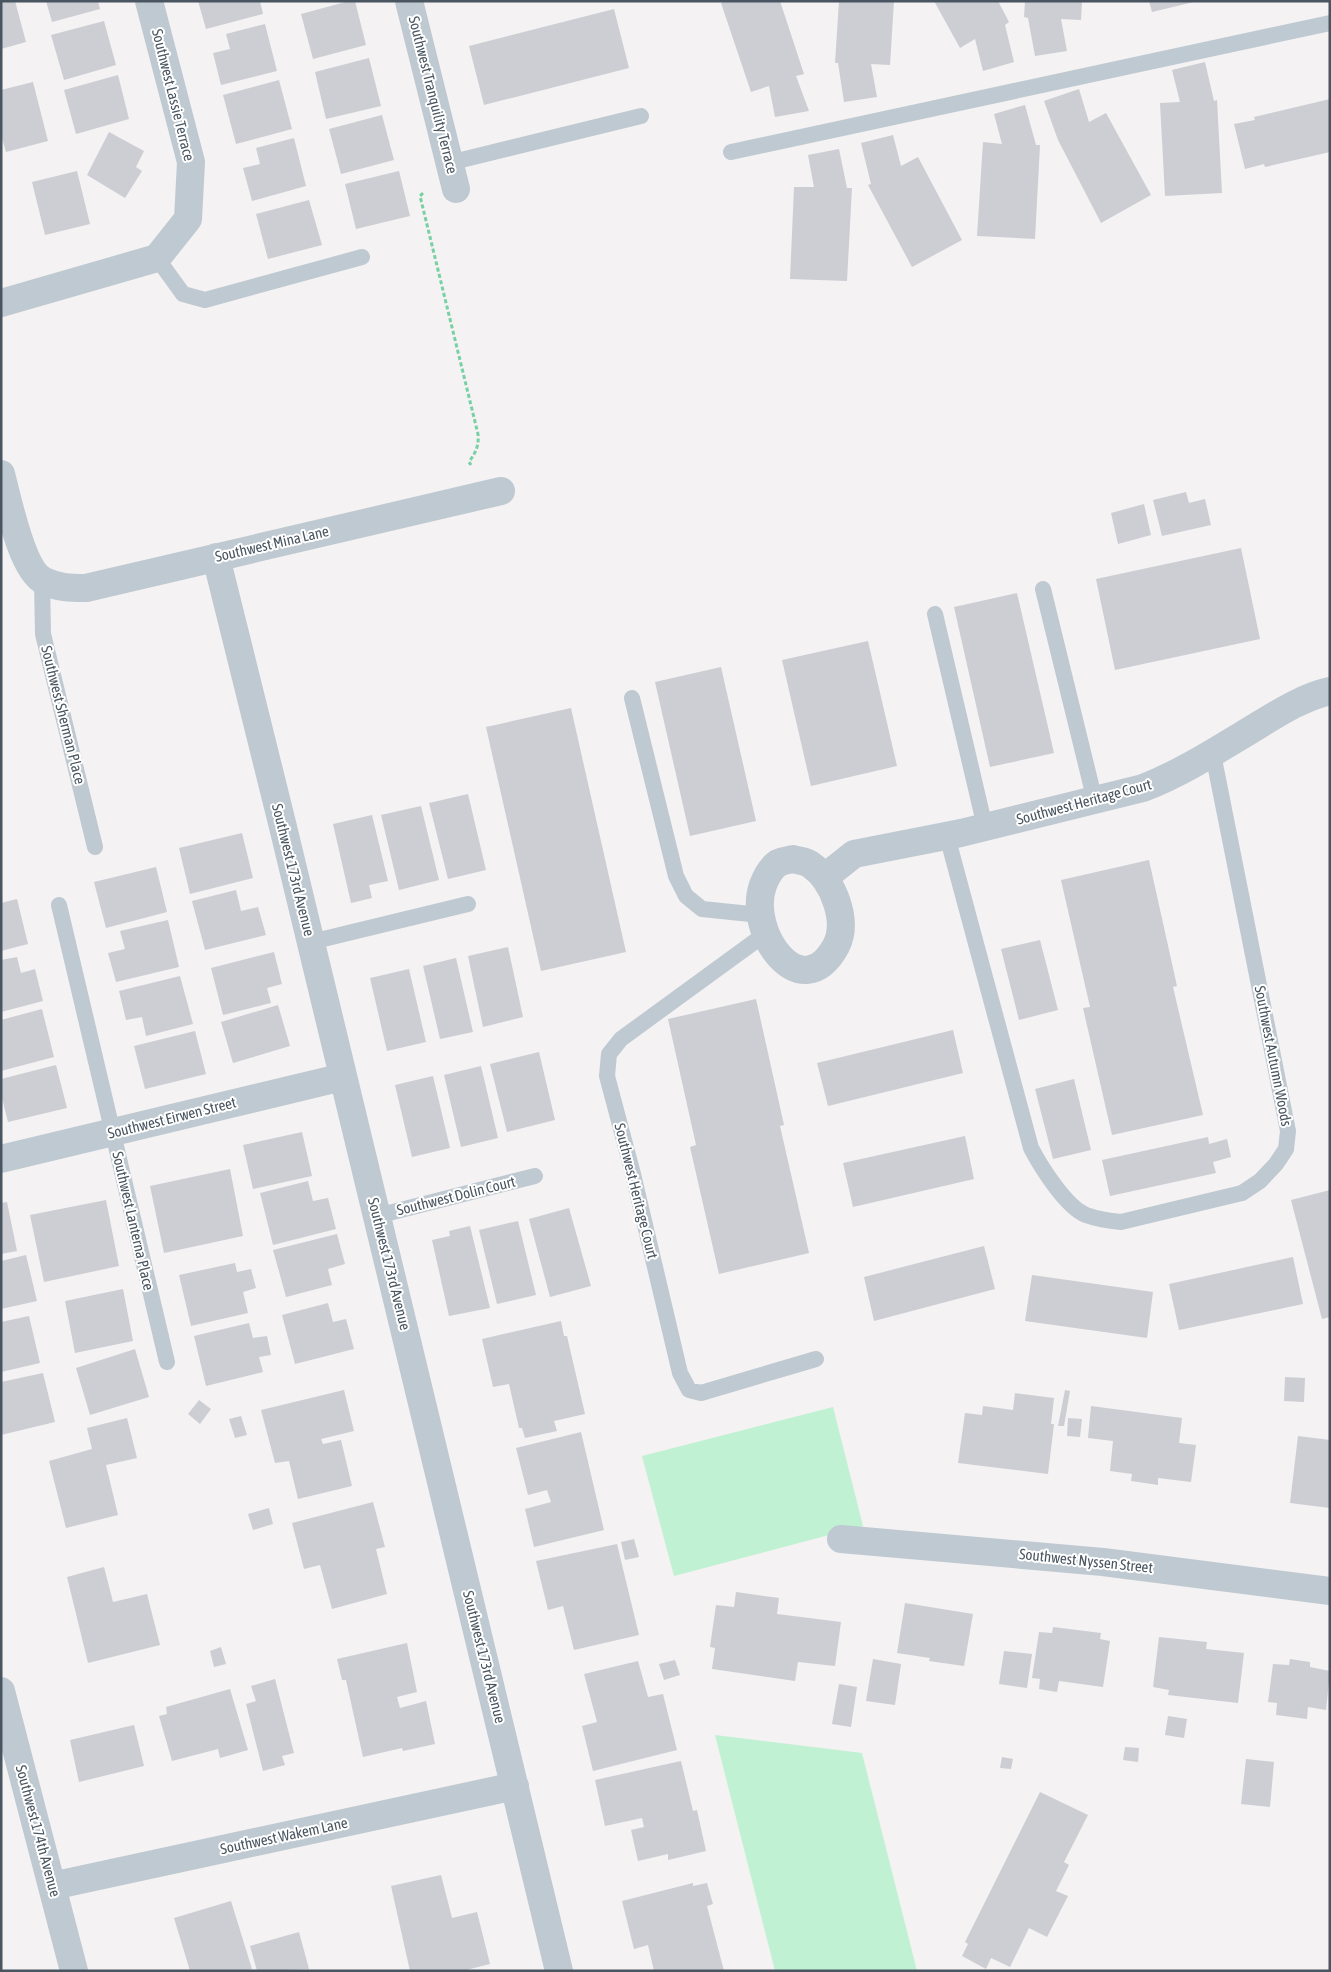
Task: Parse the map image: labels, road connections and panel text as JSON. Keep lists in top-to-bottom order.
{
  "streets": {
    "street": [
      "Southwest Lassie Terrace",
      "Southwest Tranquility Terrace",
      "Southwest Mina Lane",
      "Southwest Heritage Court",
      "Southwest 173rd Avenue",
      "Southwest Eirwen Street",
      "Southwest Nyssen Street",
      "Southwest 174th Avenue",
      "Southwest Wakem Lane"
    ],
    "lane": [
      "Southwest Sherman Place",
      "Southwest Autumn Woods",
      "Southwest Dolin Court",
      "Southwest Lanterna Place"
    ]
  },
  "crossings": [
    ["Southwest Mina Lane", "Southwest Sherman Place"],
    ["Southwest Mina Lane", "Southwest 173rd Avenue"],
    ["Southwest Heritage Court", "Southwest Autumn Woods"],
    ["Southwest 173rd Avenue", "Southwest Eirwen Street"],
    ["Southwest 173rd Avenue", "Southwest Dolin Court"],
    ["Southwest 173rd Avenue", "Southwest Wakem Lane"],
    ["Southwest Eirwen Street", "Southwest Lanterna Place"],
    ["Southwest 174th Avenue", "Southwest Wakem Lane"]
  ]
}
